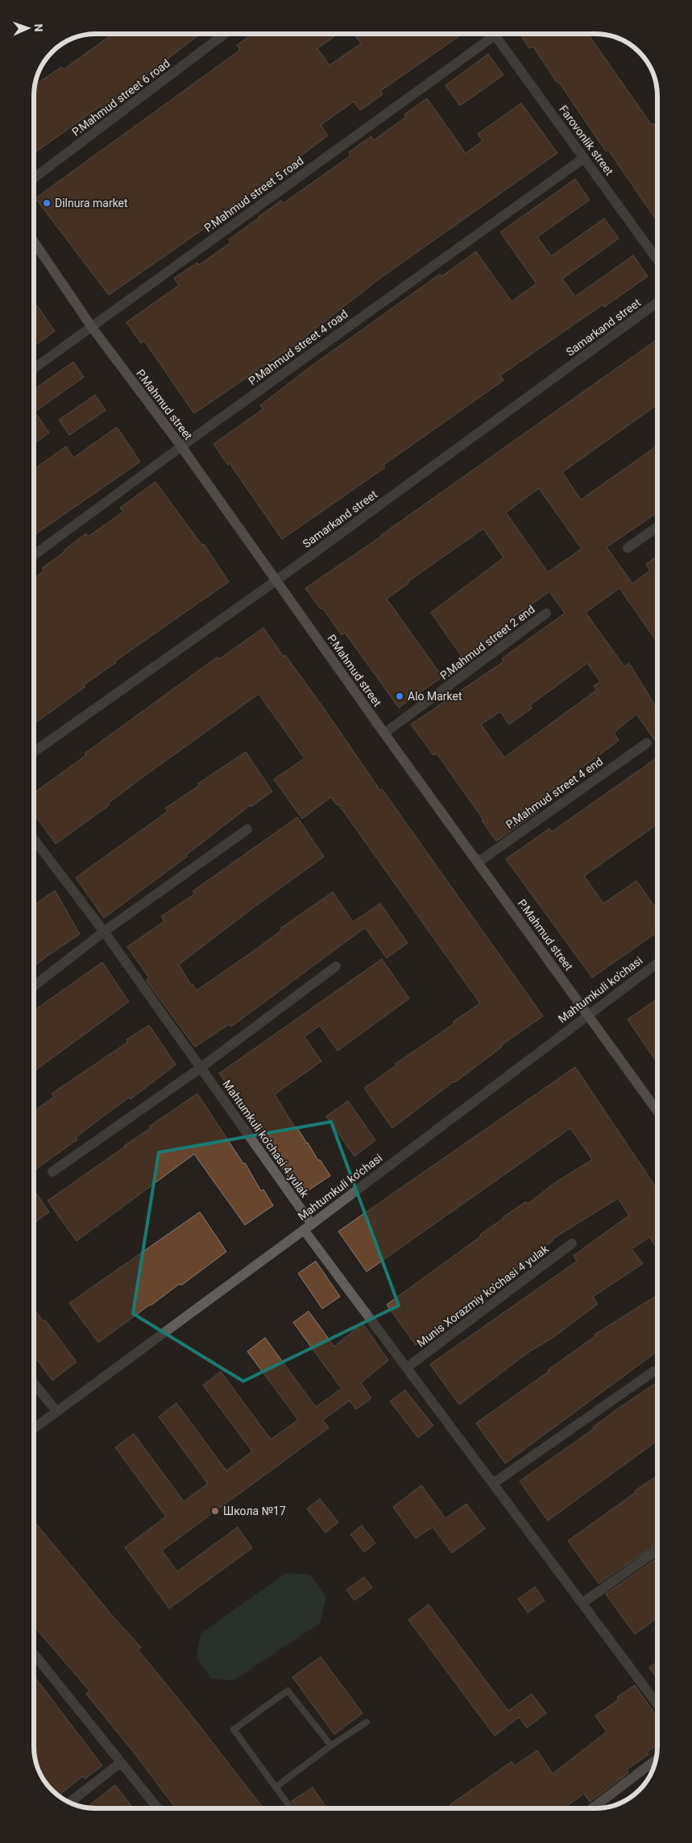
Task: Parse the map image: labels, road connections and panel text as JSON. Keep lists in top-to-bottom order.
{
  "streets": {
    "street": [
      "P.Mahmud street 6 road",
      "Farovonlik street",
      "P.Mahmud street 5 road",
      "Samarkand street",
      "P.Mahmud street 4 road",
      "P.Mahmud street",
      "P.Mahmud street 2 end",
      "P.Mahmud street 4 end",
      "Mahtumkuli ko'chasi",
      "Mahtumkuli ko'chasi 4 yulak",
      "Munis Xorazmiy ko'chasi 4 yulak"
    ]
  },
  "crossings": [
    ["Farovonlik street", "P.Mahmud street 4 road"],
    ["P.Mahmud street 5 road", "P.Mahmud street"],
    ["Samarkand street", "P.Mahmud street"],
    ["P.Mahmud street 4 road", "P.Mahmud street"],
    ["P.Mahmud street", "P.Mahmud street 2 end"],
    ["P.Mahmud street", "P.Mahmud street 4 end"],
    ["P.Mahmud street", "Mahtumkuli ko'chasi"],
    ["Mahtumkuli ko'chasi", "Mahtumkuli ko'chasi 4 yulak"]
  ],
  "places": ["Dilnura market", "Alo Market", "Школа №17"],
  "north": "right"
}
